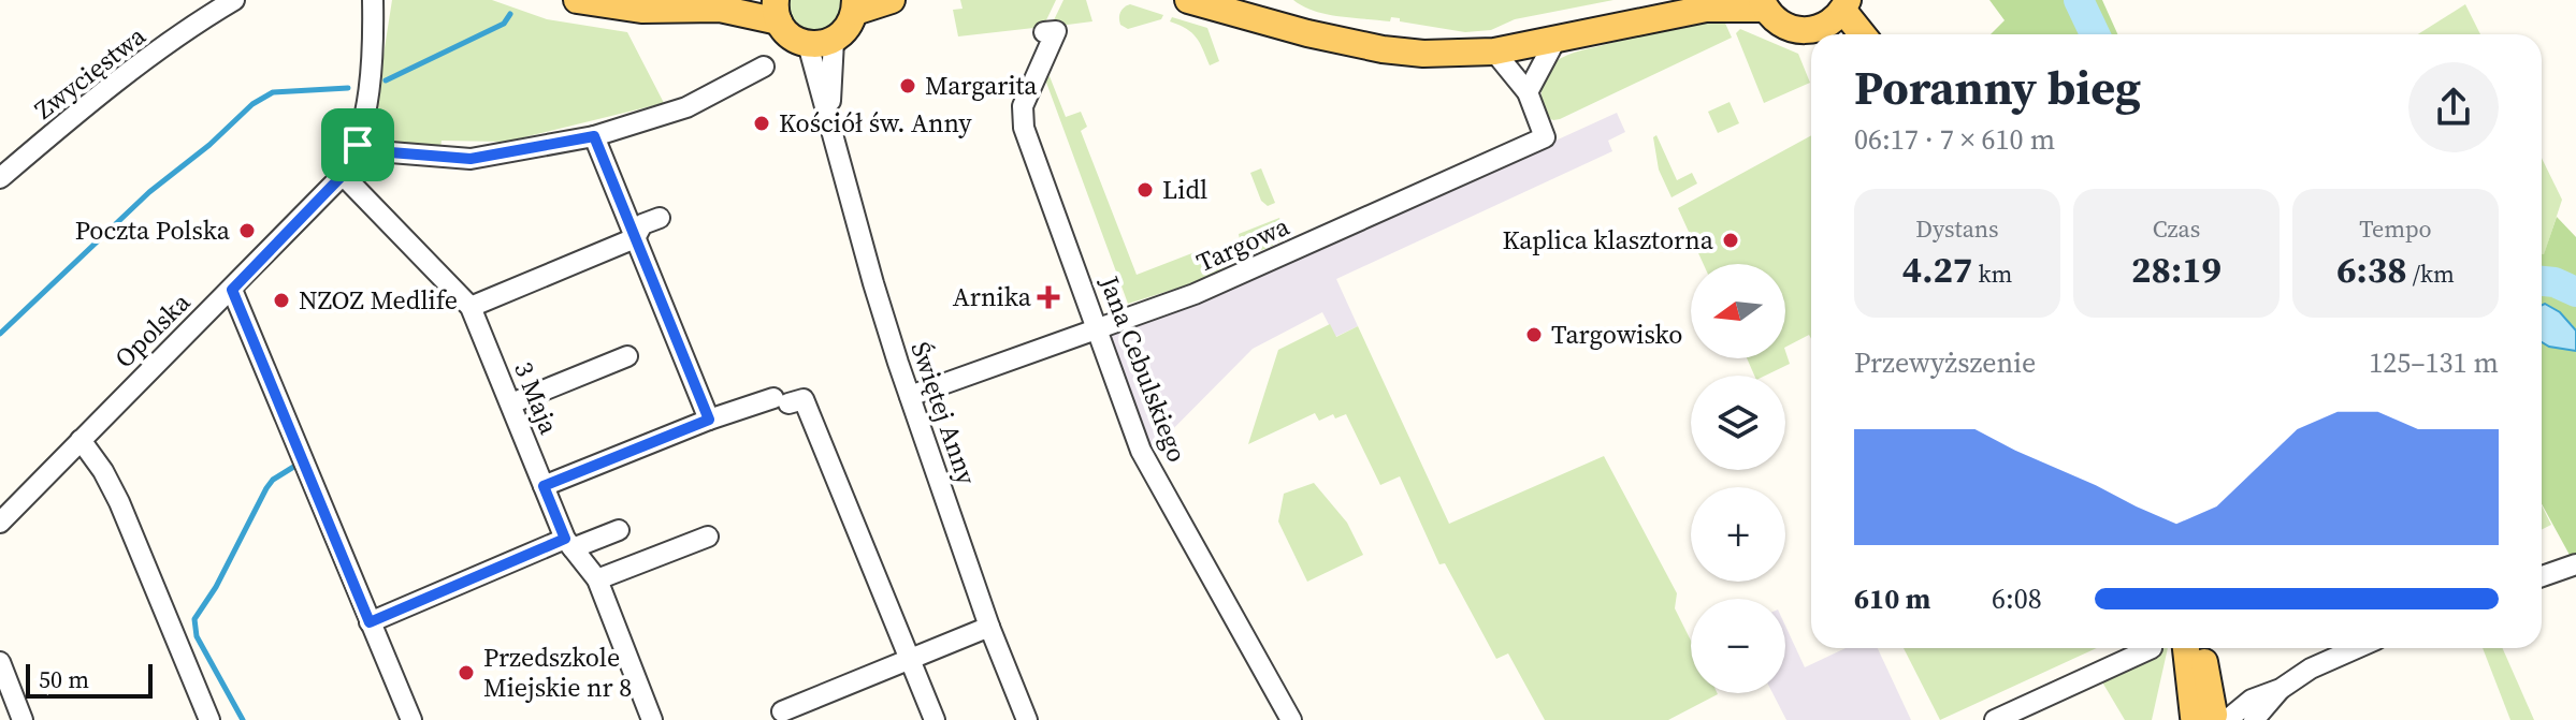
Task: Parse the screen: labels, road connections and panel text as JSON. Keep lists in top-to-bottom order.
{
  "streets": {
    "street": [
      "Zwycięstwa",
      "Targowa",
      "Opolska",
      "Jana Cebulskiego",
      "3 Maja",
      "Świętej Anny"
    ]
  },
  "crossings": [
    ["Targowa", "Jana Cebulskiego"],
    ["Targowa", "Świętej Anny"],
    ["Opolska", "3 Maja"]
  ],
  "places": {
    "other": [
      "Margarita",
      "Kościół św. Anny",
      "Lidl",
      "Poczta Polska",
      "Kaplica klasztorna",
      "NZOZ Medlife",
      "Targowisko",
      "Przedszkole Miejskie nr 8"
    ],
    "health": ["Arnika"]
  },
  "scale_bar": "50 m",
  "north": "left",
  "page": {
    "heading": ["Poranny bieg", "06:17 · 7 × 610 m"],
    "stats": [
      ["Dystans", "4.27 km"],
      ["Czas", "28:19"],
      ["Tempo", "6:38 /km"]
    ],
    "map_buttons": ["+", "−"],
    "chart": ["Przewyższenie", "125–131 m"],
    "list": [
      {
        "name": "610 m",
        "note": "6:08"
      }
    ],
    "scale": "50 m"
  }
}
